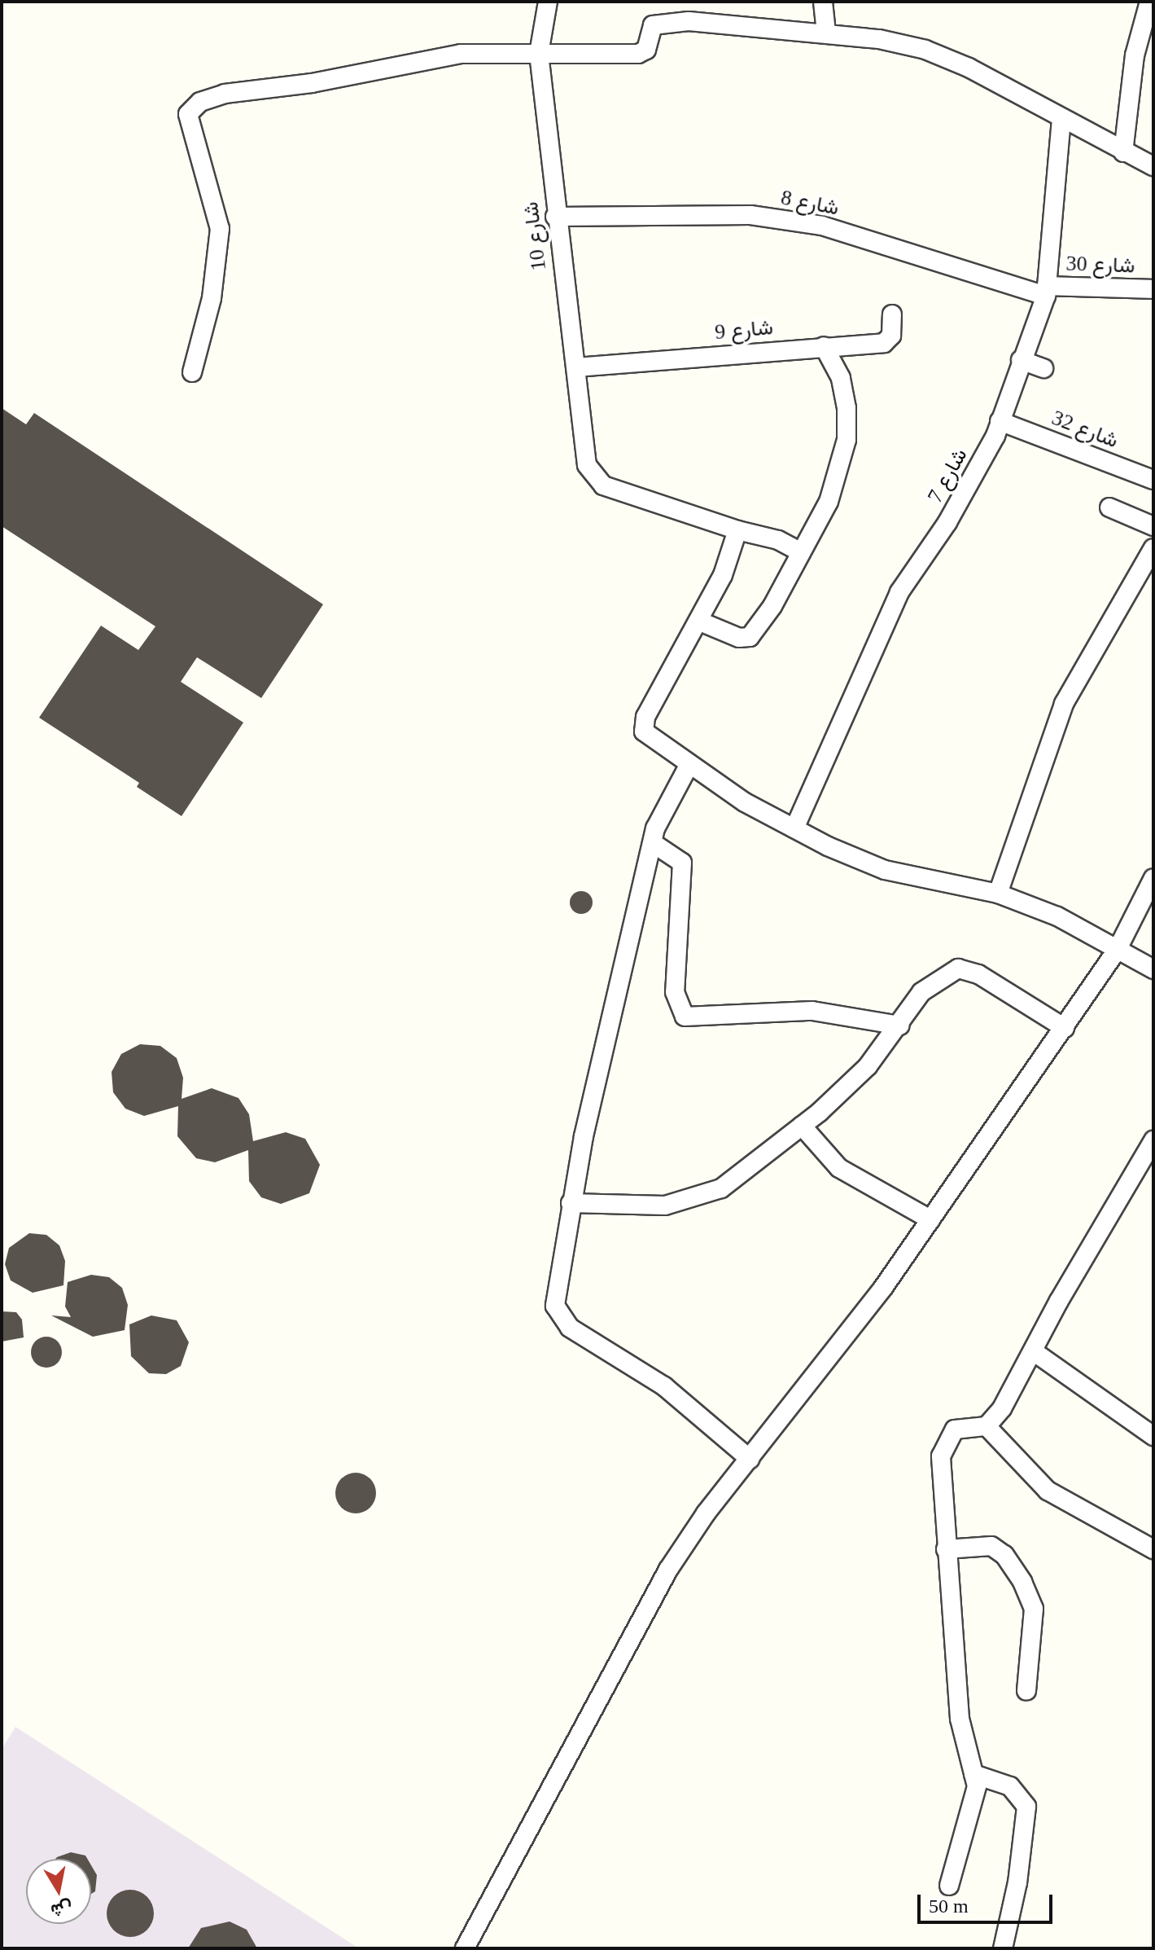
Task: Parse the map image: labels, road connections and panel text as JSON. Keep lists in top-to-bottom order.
{
  "streets": {
    "street": [
      "شارع 8",
      "شارع 10",
      "شارع 30",
      "شارع 9",
      "شارع 32",
      "شارع 7"
    ]
  },
  "crossings": [
    ["شارع 8", "شارع 10"],
    ["شارع 8", "شارع 30"],
    ["شارع 8", "شارع 7"],
    ["شارع 10", "شارع 9"],
    ["شارع 30", "شارع 7"],
    ["شارع 32", "شارع 7"]
  ],
  "scale_bar": "50 m",
  "north": "bottom"
}
